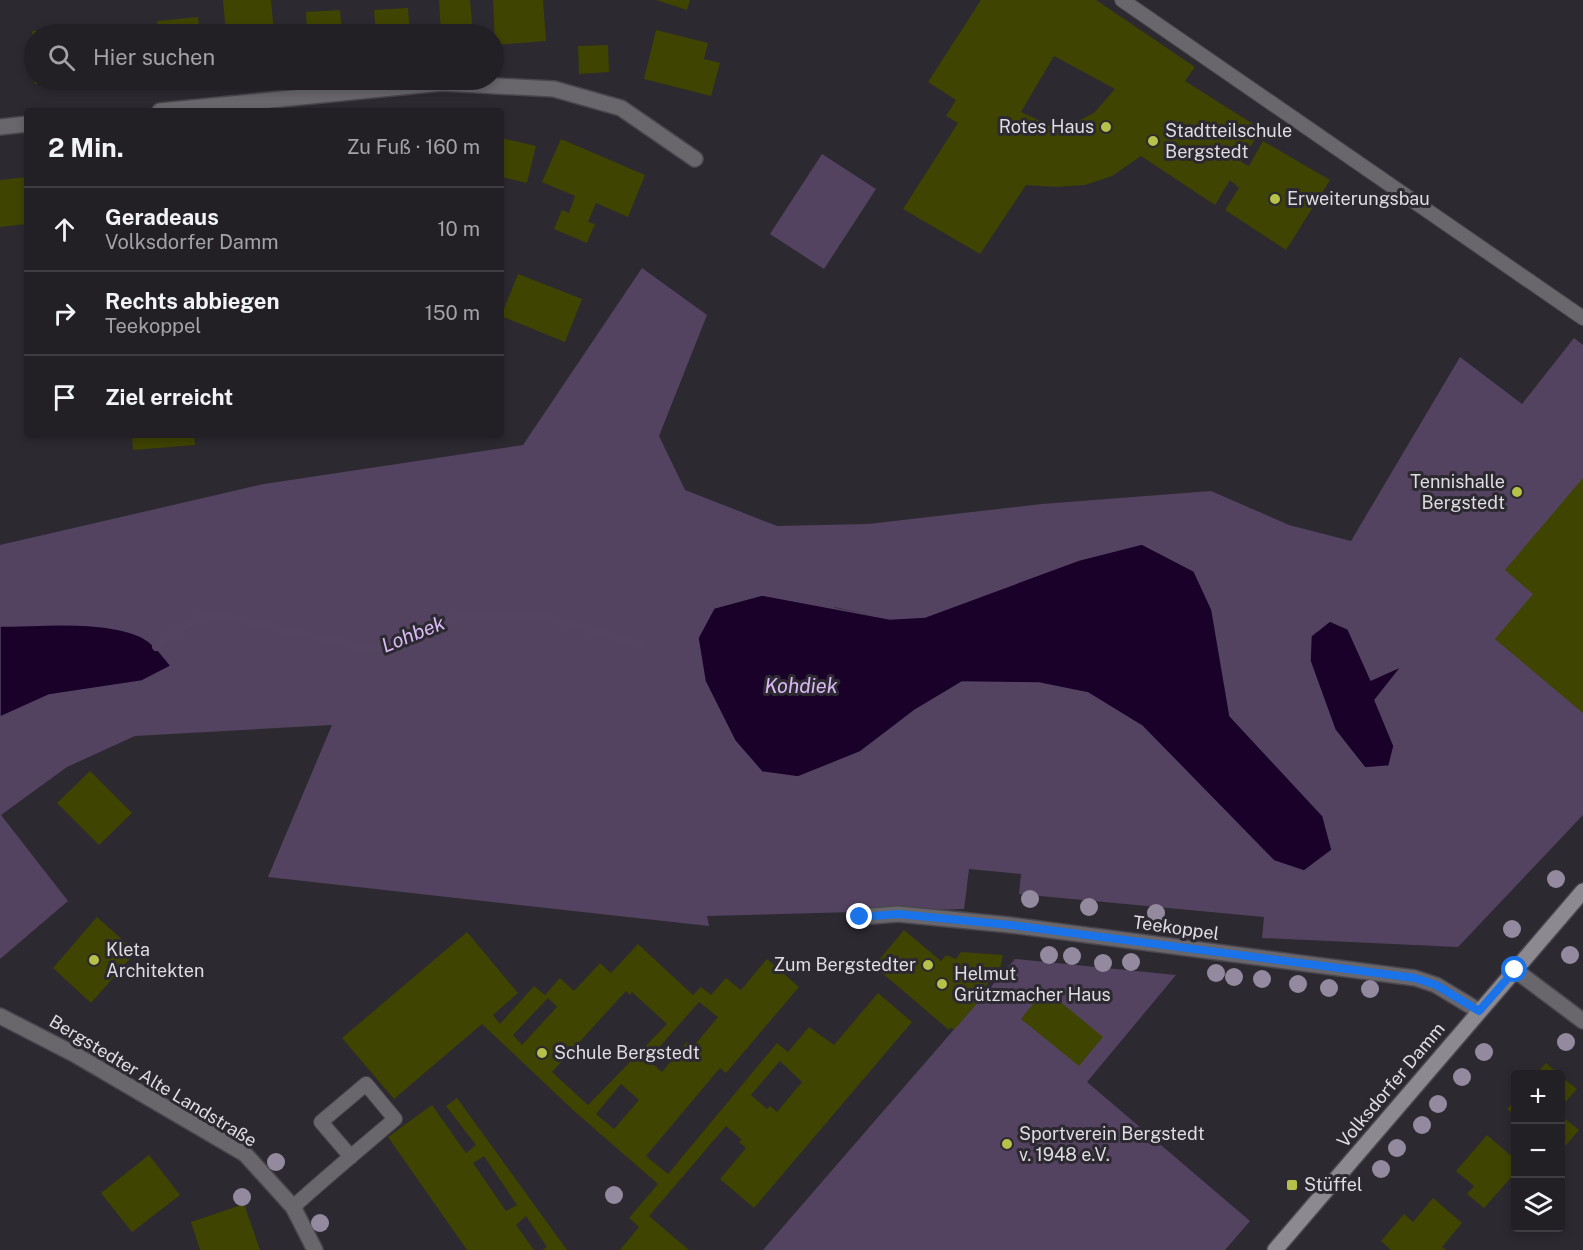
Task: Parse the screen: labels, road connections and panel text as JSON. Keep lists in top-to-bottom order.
{
  "streets": {
    "main road": ["Volksdorfer Damm"],
    "street": ["Teekoppel", "Bergstedter Alte Landstraße"]
  },
  "crossings": [
    ["Teekoppel", "Volksdorfer Damm"]
  ],
  "water": ["Lohbek", "Kohdiek"],
  "places": {
    "other": [
      "Rotes Haus",
      "Stadtteilschule Bergstedt",
      "Erweiterungsbau",
      "Tennishalle Bergstedt",
      "Kleta Architekten",
      "Zum Bergstedter",
      "Helmut Grützmacher Haus",
      "Schule Bergstedt",
      "Sportverein Bergstedt v. 1948 e.V."
    ],
    "transit": ["Stüffel"]
  },
  "page": {
    "search": "Hier suchen",
    "heading": ["2 Min.", "Zu Fuß · 160 m"],
    "list": [
      ["Geradeaus", "Volksdorfer Damm", "10 m"],
      ["Rechts abbiegen", "Teekoppel", "150 m"],
      "Ziel erreicht"
    ],
    "map_buttons": ["+", "−"]
  }
}
